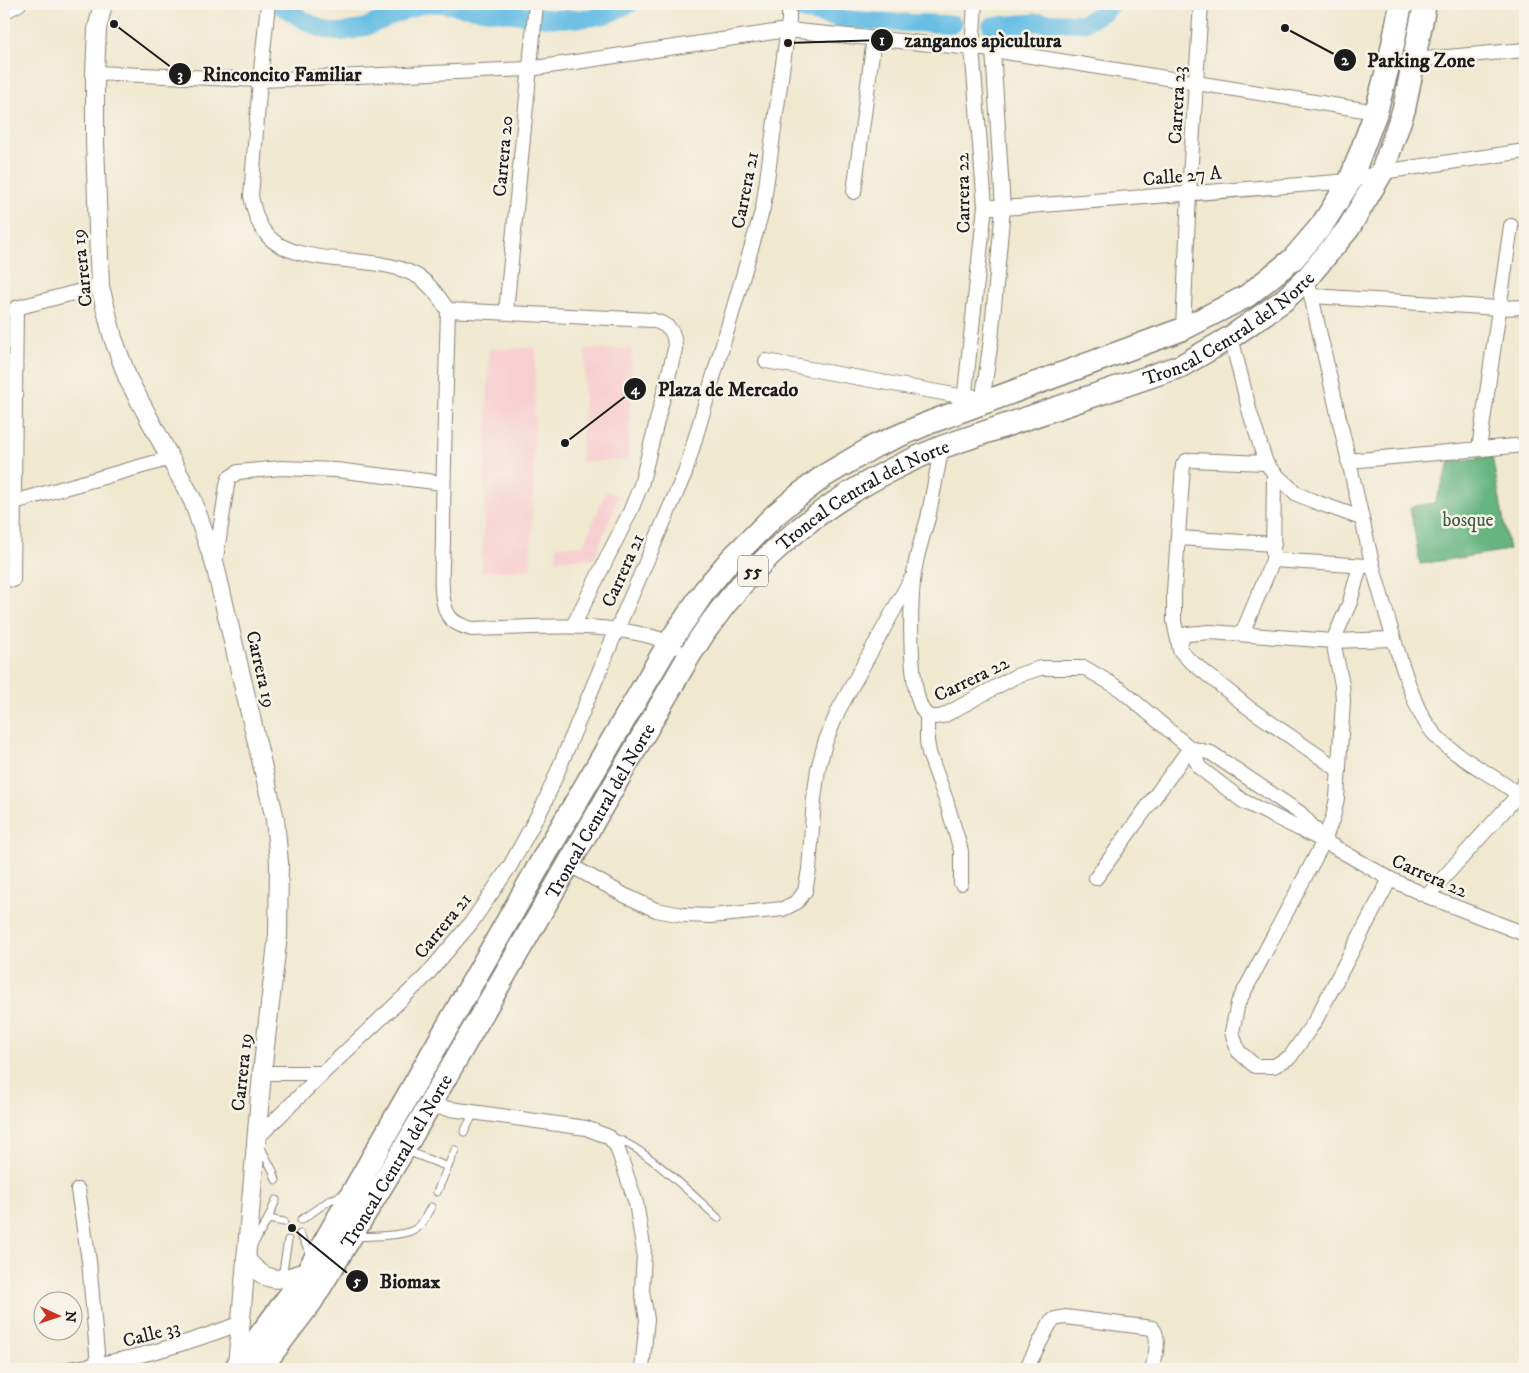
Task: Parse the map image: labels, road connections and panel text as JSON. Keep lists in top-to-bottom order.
{
  "streets": {
    "highway": ["Troncal Central del Norte", "55"],
    "street": [
      "Carrera 23",
      "Carrera 20",
      "Calle 27 A",
      "Carrera 21",
      "Carrera 22",
      "Carrera 19",
      "Calle 33"
    ]
  },
  "crossings": [
    ["Carrera 23", "Calle 27 A"],
    ["Carrera 23", "Troncal Central del Norte"],
    ["Calle 27 A", "Carrera 22"],
    ["Calle 27 A", "Troncal Central del Norte"],
    ["Carrera 21", "Carrera 19"],
    ["Carrera 22", "Troncal Central del Norte"],
    ["Carrera 19", "Troncal Central del Norte"],
    ["Carrera 19", "Calle 33"]
  ],
  "parks": ["bosque"],
  "places": [
    "Rinconcito Familiar",
    "Parking Zone",
    "zanganos apìcultura",
    "Plaza de Mercado",
    "Biomax"
  ],
  "north": "right"
}
